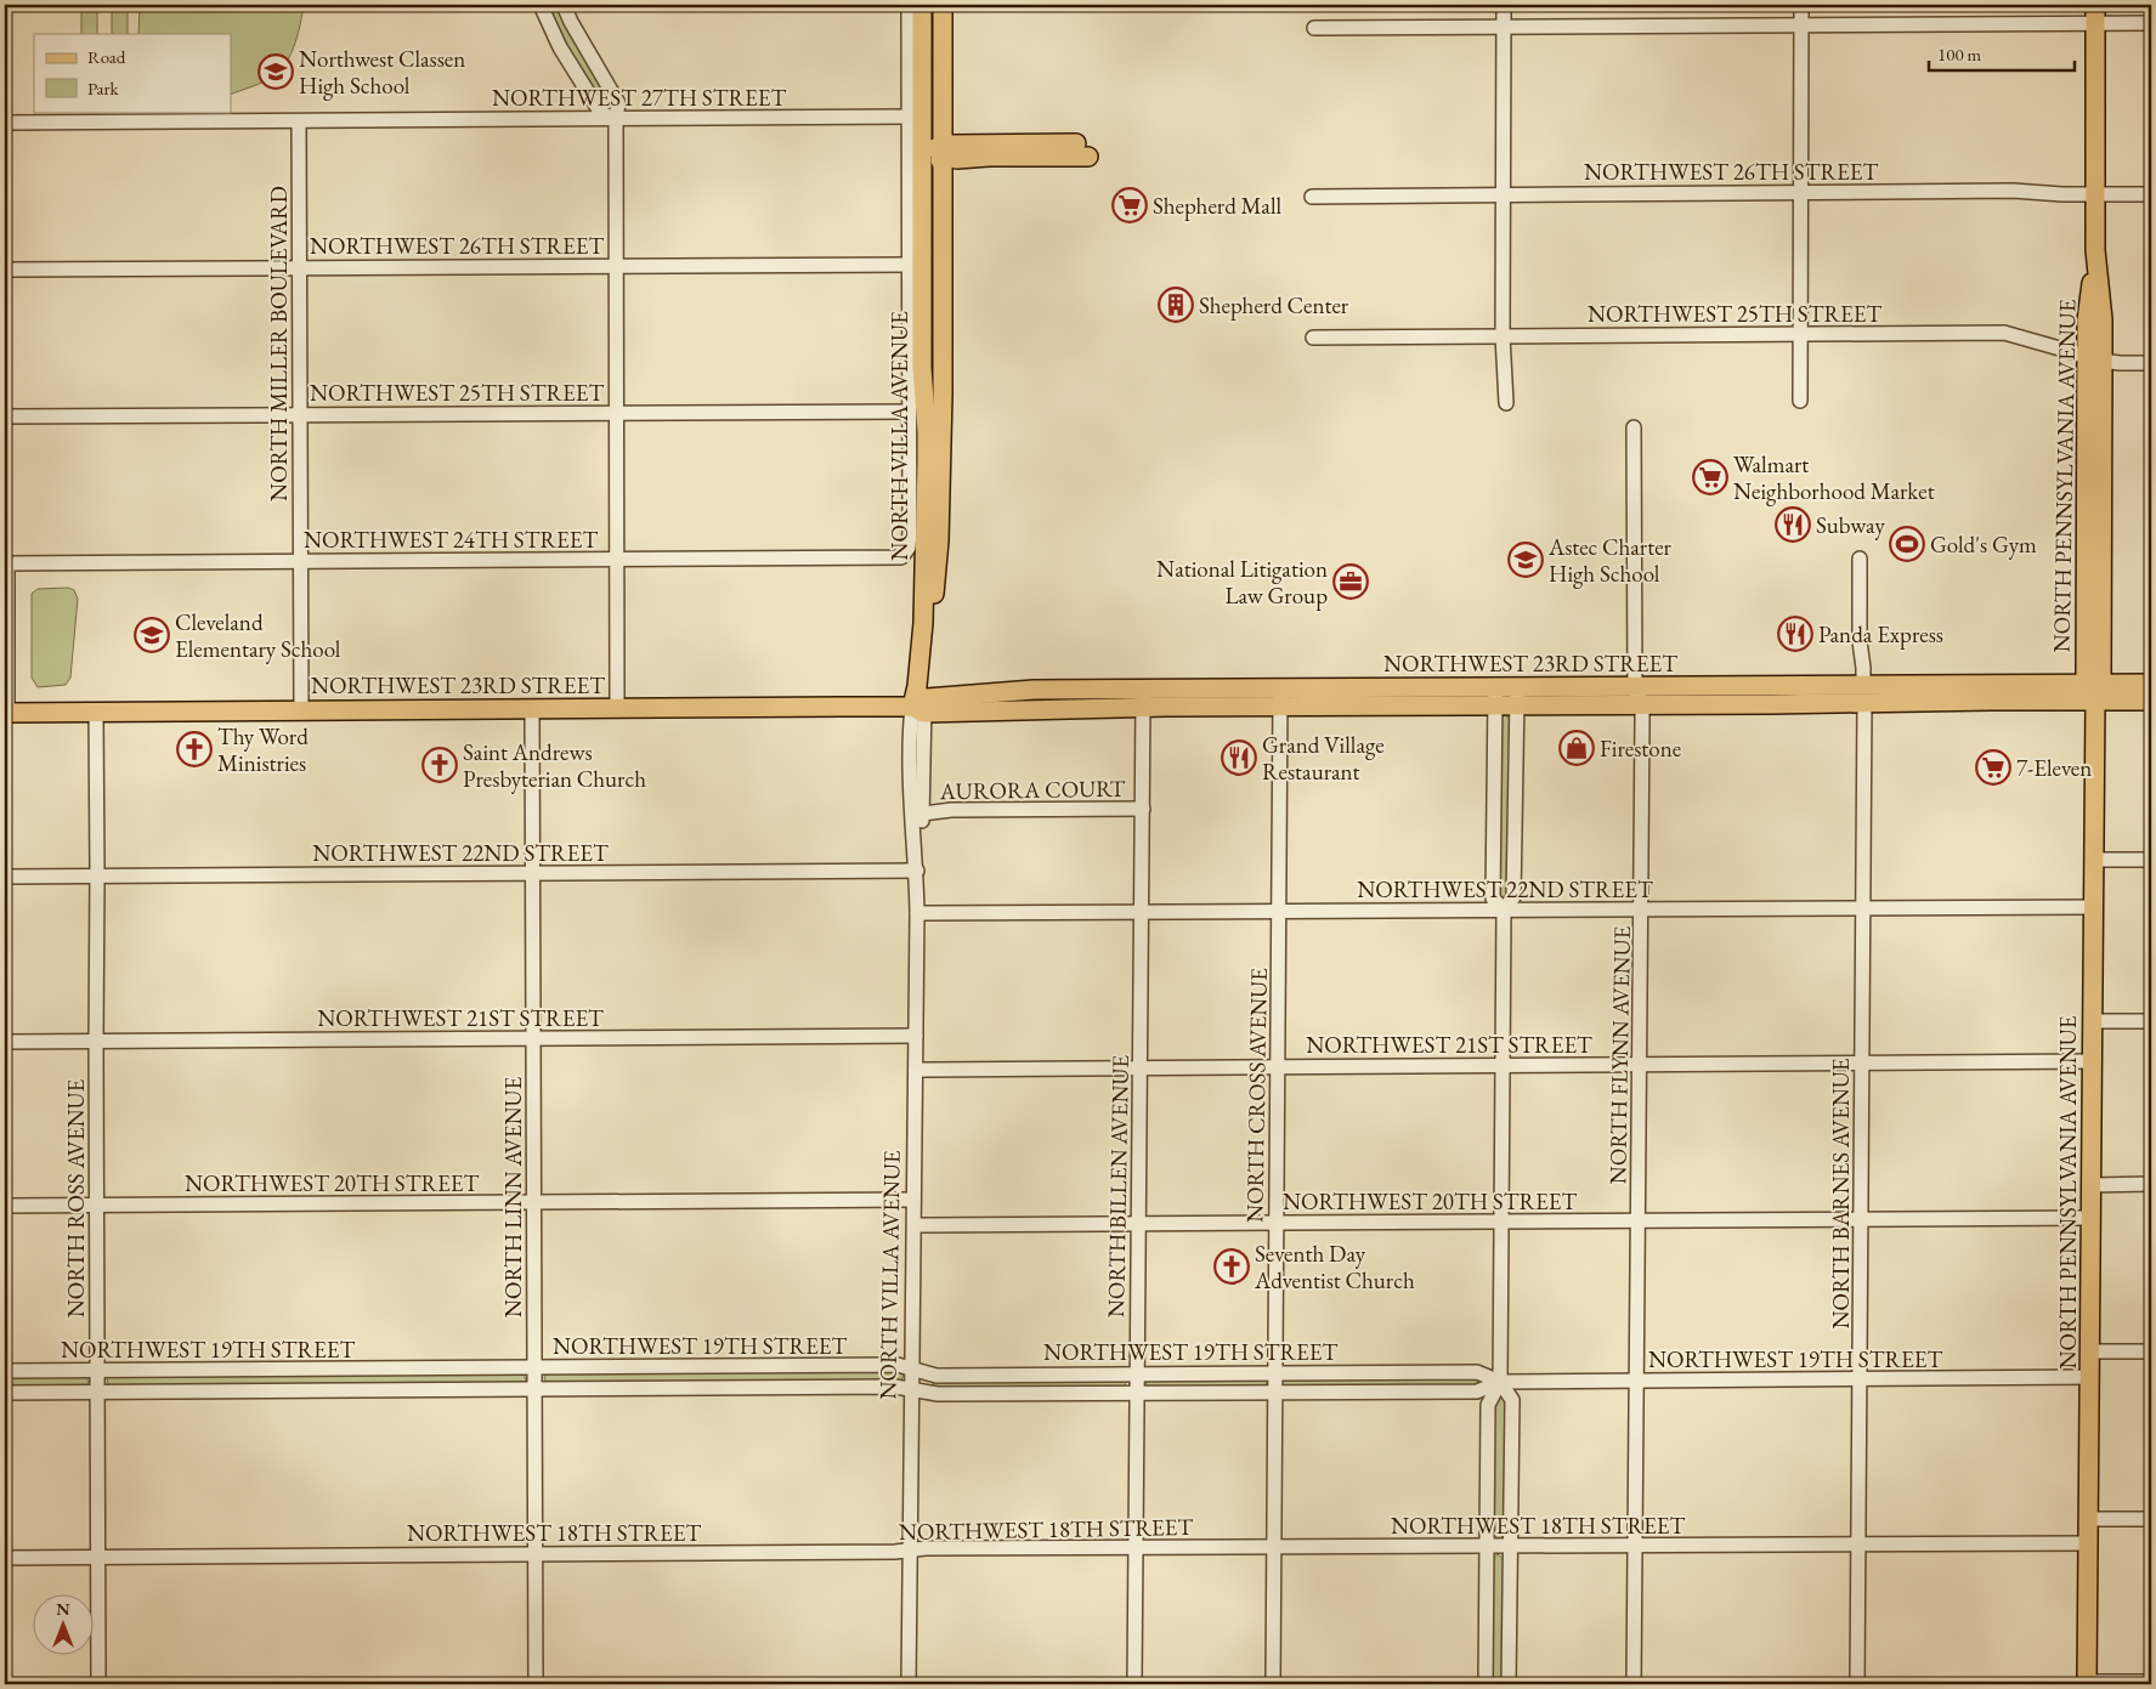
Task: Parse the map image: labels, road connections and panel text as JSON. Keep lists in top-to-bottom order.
{
  "streets": {
    "main road": ["NORTH VILLA AVENUE", "NORTH PENNSYLVANIA AVENUE", "NORTHWEST 23RD STREET"],
    "street": [
      "NORTHWEST 27TH STREET",
      "NORTHWEST 26TH STREET",
      "NORTHWEST 25TH STREET",
      "NORTH MILLER BOULEVARD",
      "NORTHWEST 24TH STREET",
      "AURORA COURT",
      "NORTHWEST 22ND STREET",
      "NORTHWEST 21ST STREET",
      "NORTH FLYNN AVENUE",
      "NORTH CROSS AVENUE",
      "NORTHWEST 20TH STREET",
      "NORTH BILLEN AVENUE",
      "NORTH BARNES AVENUE",
      "NORTH LINN AVENUE",
      "NORTH ROSS AVENUE",
      "NORTHWEST 19TH STREET",
      "NORTHWEST 18TH STREET"
    ]
  },
  "crossings": [
    ["NORTHWEST 27TH STREET", "NORTH MILLER BOULEVARD"],
    ["NORTHWEST 27TH STREET", "NORTH VILLA AVENUE"],
    ["NORTHWEST 26TH STREET", "NORTH MILLER BOULEVARD"],
    ["NORTHWEST 26TH STREET", "NORTH VILLA AVENUE"],
    ["NORTHWEST 26TH STREET", "NORTH PENNSYLVANIA AVENUE"],
    ["NORTHWEST 25TH STREET", "NORTH MILLER BOULEVARD"],
    ["NORTHWEST 25TH STREET", "NORTH VILLA AVENUE"],
    ["NORTHWEST 25TH STREET", "NORTH PENNSYLVANIA AVENUE"],
    ["NORTH MILLER BOULEVARD", "NORTHWEST 24TH STREET"],
    ["NORTH MILLER BOULEVARD", "NORTHWEST 23RD STREET"],
    ["NORTH VILLA AVENUE", "NORTHWEST 24TH STREET"],
    ["NORTH VILLA AVENUE", "NORTHWEST 23RD STREET"],
    ["NORTH VILLA AVENUE", "AURORA COURT"],
    ["NORTH VILLA AVENUE", "NORTHWEST 22ND STREET"],
    ["NORTH VILLA AVENUE", "NORTHWEST 21ST STREET"],
    ["NORTH VILLA AVENUE", "NORTHWEST 20TH STREET"],
    ["NORTH VILLA AVENUE", "NORTHWEST 19TH STREET"],
    ["NORTH VILLA AVENUE", "NORTHWEST 18TH STREET"],
    ["NORTH PENNSYLVANIA AVENUE", "NORTHWEST 23RD STREET"],
    ["NORTH PENNSYLVANIA AVENUE", "NORTHWEST 22ND STREET"],
    ["NORTH PENNSYLVANIA AVENUE", "NORTHWEST 21ST STREET"],
    ["NORTH PENNSYLVANIA AVENUE", "NORTHWEST 20TH STREET"],
    ["NORTH PENNSYLVANIA AVENUE", "NORTHWEST 19TH STREET"],
    ["NORTH PENNSYLVANIA AVENUE", "NORTHWEST 18TH STREET"],
    ["NORTHWEST 23RD STREET", "NORTH FLYNN AVENUE"],
    ["NORTHWEST 23RD STREET", "NORTH CROSS AVENUE"],
    ["NORTHWEST 23RD STREET", "NORTH BILLEN AVENUE"],
    ["NORTHWEST 23RD STREET", "NORTH BARNES AVENUE"],
    ["NORTHWEST 23RD STREET", "NORTH LINN AVENUE"],
    ["NORTHWEST 23RD STREET", "NORTH ROSS AVENUE"],
    ["AURORA COURT", "NORTH BILLEN AVENUE"],
    ["NORTHWEST 22ND STREET", "NORTH FLYNN AVENUE"],
    ["NORTHWEST 22ND STREET", "NORTH CROSS AVENUE"],
    ["NORTHWEST 22ND STREET", "NORTH BILLEN AVENUE"],
    ["NORTHWEST 22ND STREET", "NORTH BARNES AVENUE"],
    ["NORTHWEST 22ND STREET", "NORTH LINN AVENUE"],
    ["NORTHWEST 22ND STREET", "NORTH ROSS AVENUE"],
    ["NORTHWEST 21ST STREET", "NORTH FLYNN AVENUE"],
    ["NORTHWEST 21ST STREET", "NORTH CROSS AVENUE"],
    ["NORTHWEST 21ST STREET", "NORTH BILLEN AVENUE"],
    ["NORTHWEST 21ST STREET", "NORTH BARNES AVENUE"],
    ["NORTHWEST 21ST STREET", "NORTH LINN AVENUE"],
    ["NORTHWEST 21ST STREET", "NORTH ROSS AVENUE"],
    ["NORTH FLYNN AVENUE", "NORTHWEST 20TH STREET"],
    ["NORTH FLYNN AVENUE", "NORTHWEST 19TH STREET"],
    ["NORTH FLYNN AVENUE", "NORTHWEST 18TH STREET"],
    ["NORTH CROSS AVENUE", "NORTHWEST 20TH STREET"],
    ["NORTH CROSS AVENUE", "NORTHWEST 19TH STREET"],
    ["NORTH CROSS AVENUE", "NORTHWEST 18TH STREET"],
    ["NORTHWEST 20TH STREET", "NORTH BILLEN AVENUE"],
    ["NORTHWEST 20TH STREET", "NORTH BARNES AVENUE"],
    ["NORTHWEST 20TH STREET", "NORTH LINN AVENUE"],
    ["NORTHWEST 20TH STREET", "NORTH ROSS AVENUE"],
    ["NORTH BILLEN AVENUE", "NORTHWEST 19TH STREET"],
    ["NORTH BILLEN AVENUE", "NORTHWEST 18TH STREET"],
    ["NORTH BARNES AVENUE", "NORTHWEST 19TH STREET"],
    ["NORTH BARNES AVENUE", "NORTHWEST 18TH STREET"],
    ["NORTH LINN AVENUE", "NORTHWEST 19TH STREET"],
    ["NORTH LINN AVENUE", "NORTHWEST 18TH STREET"],
    ["NORTH ROSS AVENUE", "NORTHWEST 19TH STREET"],
    ["NORTH ROSS AVENUE", "NORTHWEST 18TH STREET"]
  ],
  "places": {
    "school or university": ["Northwest Classen High School", "Astec Charter High School", "Cleveland Elementary School"],
    "supermarket": ["Shepherd Mall", "Walmart Neighborhood Market", "7-Eleven"],
    "building": ["Shepherd Center"],
    "restaurant": ["Subway", "Panda Express", "Grand Village Restaurant"],
    "sports": ["Gold's Gym"],
    "office": ["National Litigation Law Group"],
    "shop": ["Firestone"],
    "church": ["Thy Word Ministries", "Saint Andrews Presbyterian Church", "Seventh Day Adventist Church"]
  },
  "legend": ["Road", "Park"],
  "scale_bar": "100 m",
  "north": "top"
}
